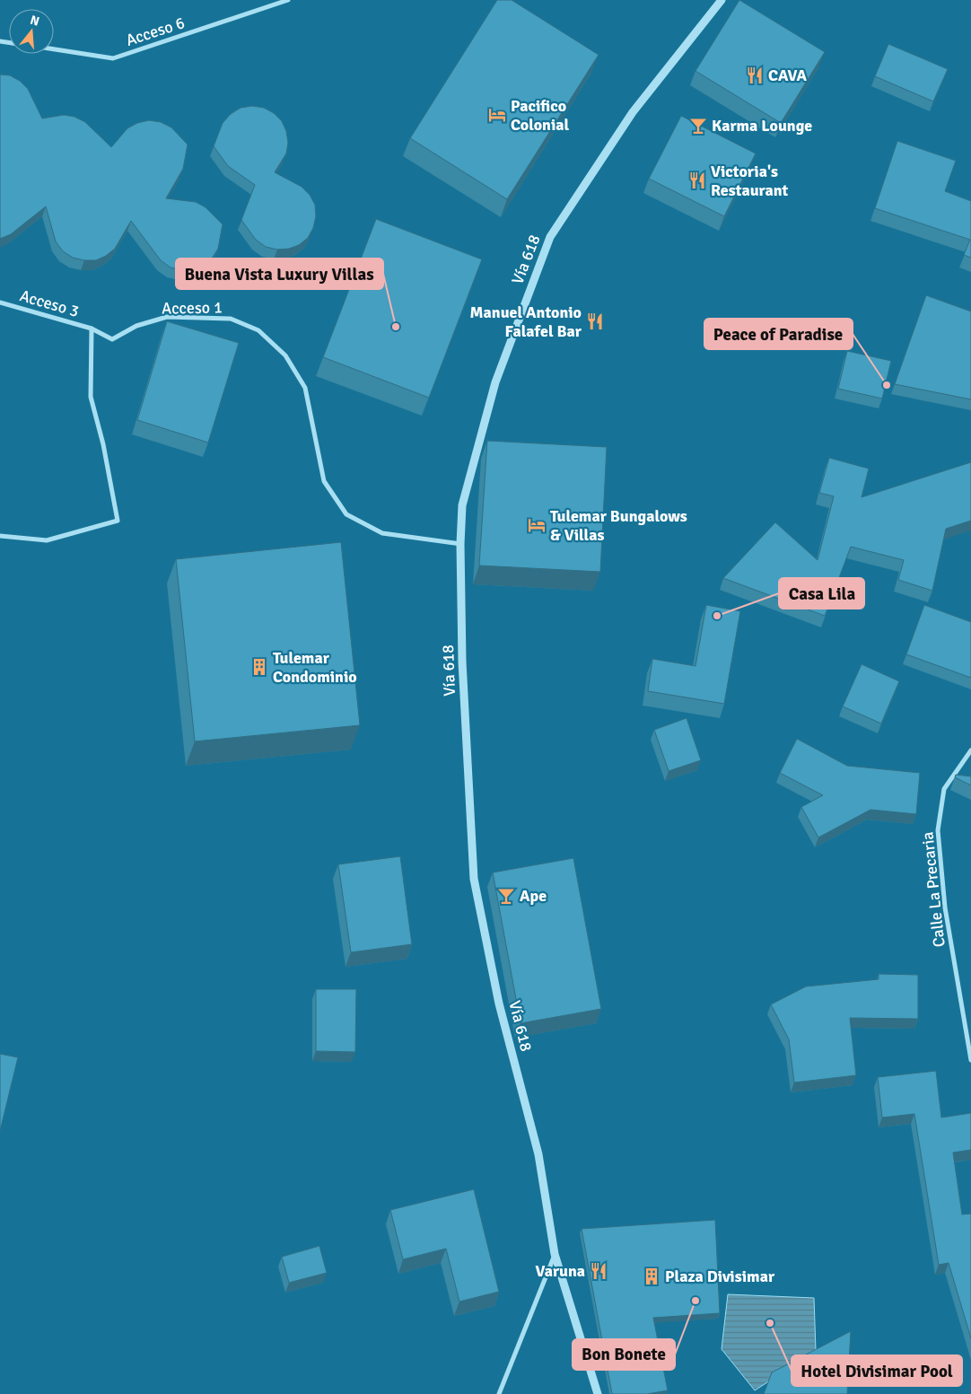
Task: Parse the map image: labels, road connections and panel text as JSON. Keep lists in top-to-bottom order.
{
  "streets": {
    "street": [
      "Acceso 6",
      "Vía 618",
      "Acceso 3",
      "Acceso 1",
      "Calle La Precaria"
    ]
  },
  "crossings": [
    ["Vía 618", "Acceso 1"],
    ["Acceso 3", "Acceso 1"]
  ],
  "places": {
    "restaurant": [
      "CAVA",
      "Victoria's Restaurant",
      "Manuel Antonio Falafel Bar",
      "Varuna"
    ],
    "hotel": ["Pacifico Colonial", "Tulemar Bungalows & Villas"],
    "bar": ["Karma Lounge", "Ape"],
    "other": [
      "Buena Vista Luxury Villas",
      "Peace of Paradise",
      "Casa Lila",
      "Bon Bonete",
      "Hotel Divisimar Pool"
    ],
    "building": ["Tulemar Condominio", "Plaza Divisimar"]
  },
  "north": "top"
}
